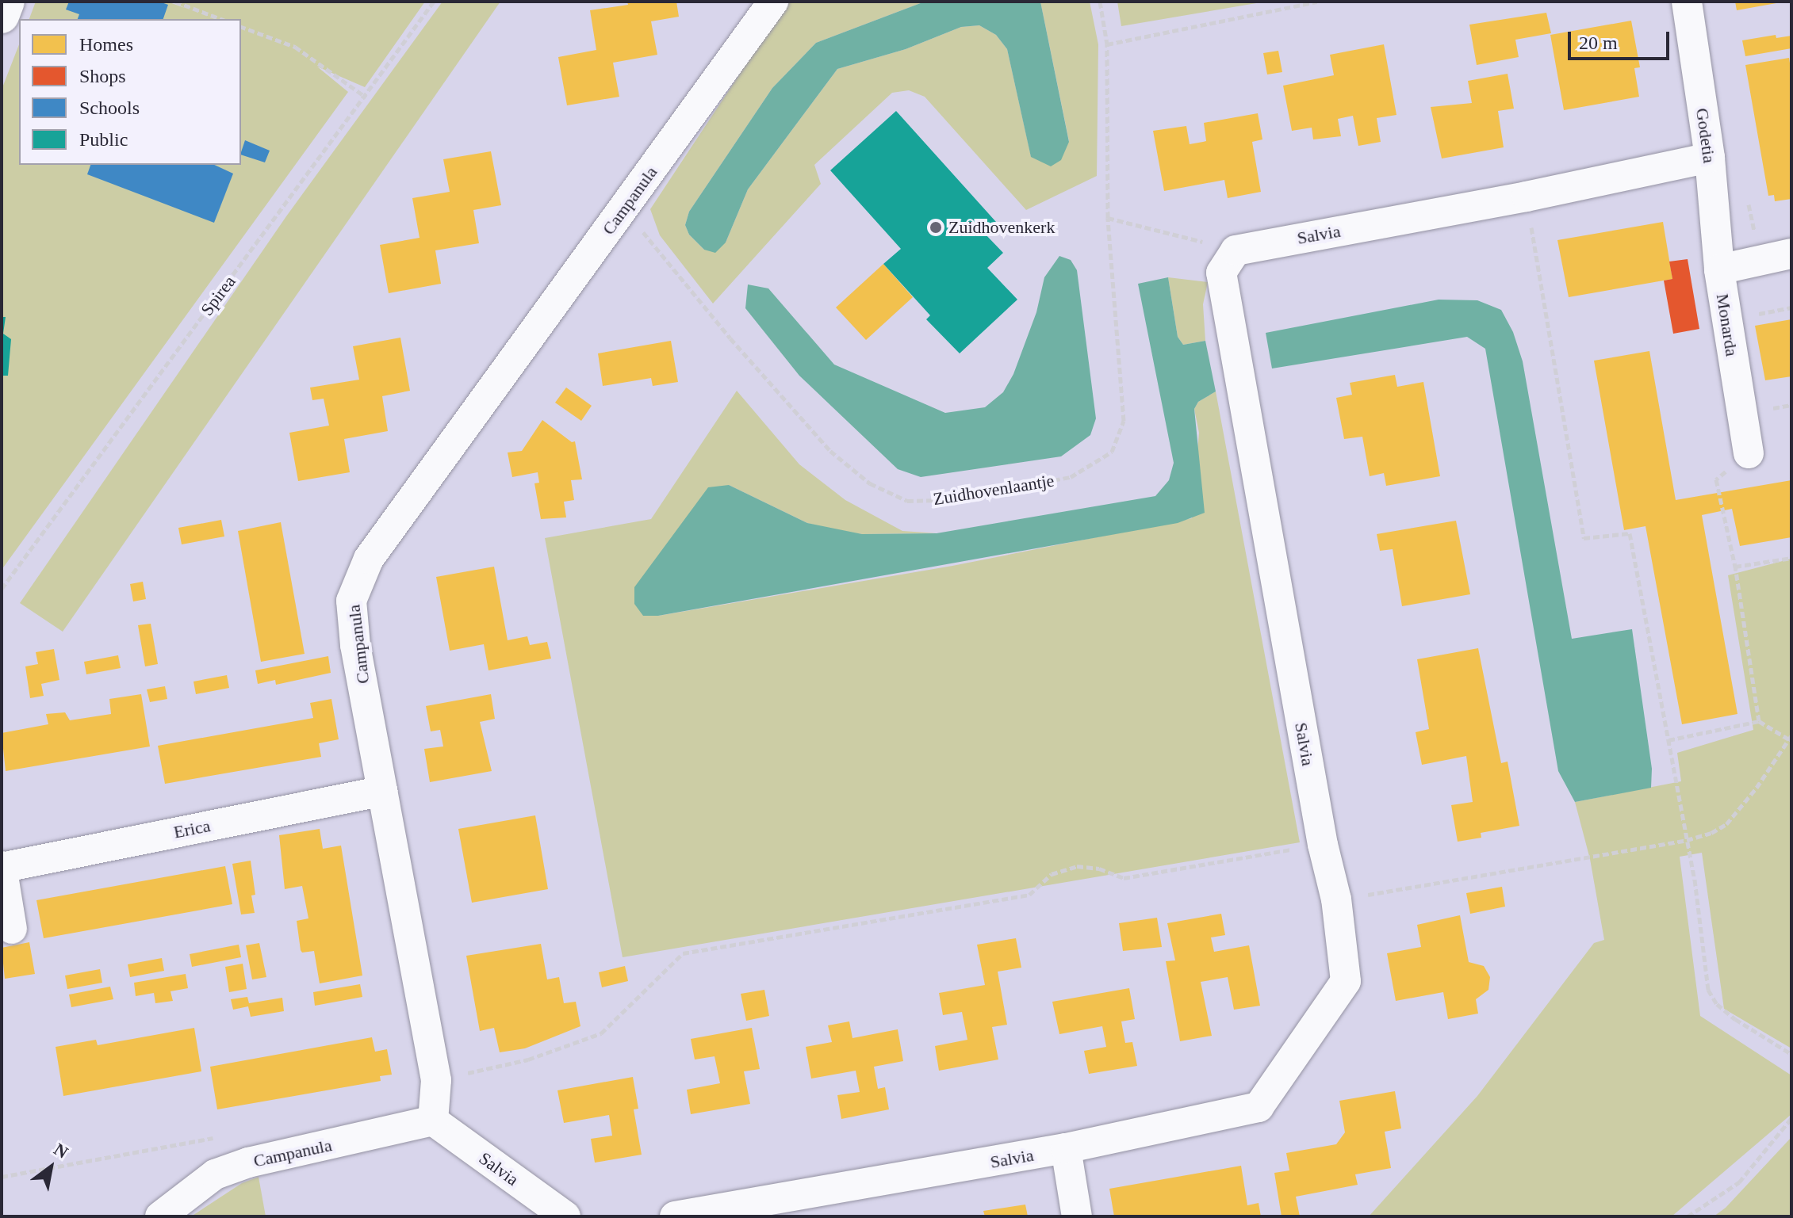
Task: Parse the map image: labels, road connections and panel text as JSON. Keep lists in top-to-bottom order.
{
  "streets": {
    "street": [
      "Godetia",
      "Campanula",
      "Salvia",
      "Monarda",
      "Erica"
    ],
    "path": ["Spirea", "Zuidhovenlaantje"]
  },
  "crossings": [
    ["Godetia", "Salvia"],
    ["Godetia", "Monarda"],
    ["Campanula", "Salvia"],
    ["Campanula", "Zuidhovenlaantje"],
    ["Campanula", "Erica"]
  ],
  "places": ["Zuidhovenkerk"],
  "legend": [
    "Homes",
    "Shops",
    "Schools",
    "Public"
  ],
  "scale_bar": "20 m",
  "north": "top right"
}
